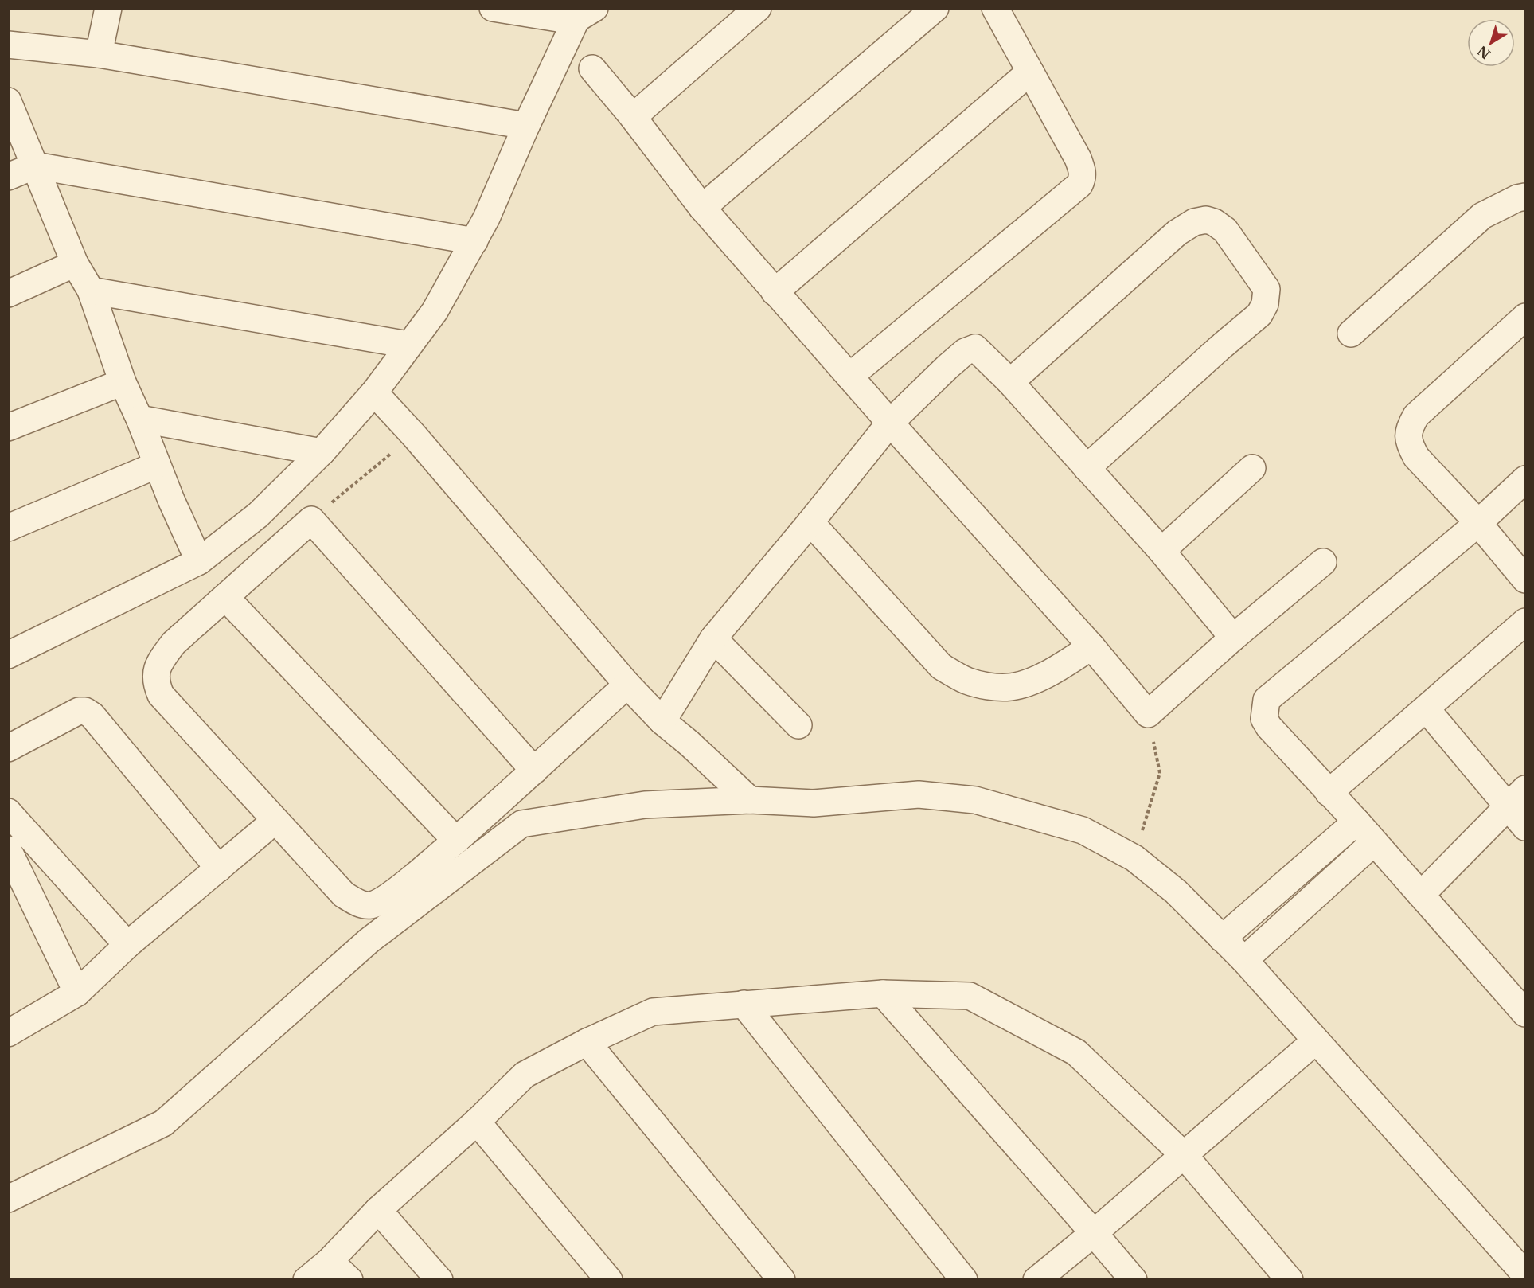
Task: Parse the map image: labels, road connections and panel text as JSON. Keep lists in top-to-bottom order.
{
  "north": "bottom left"
}
